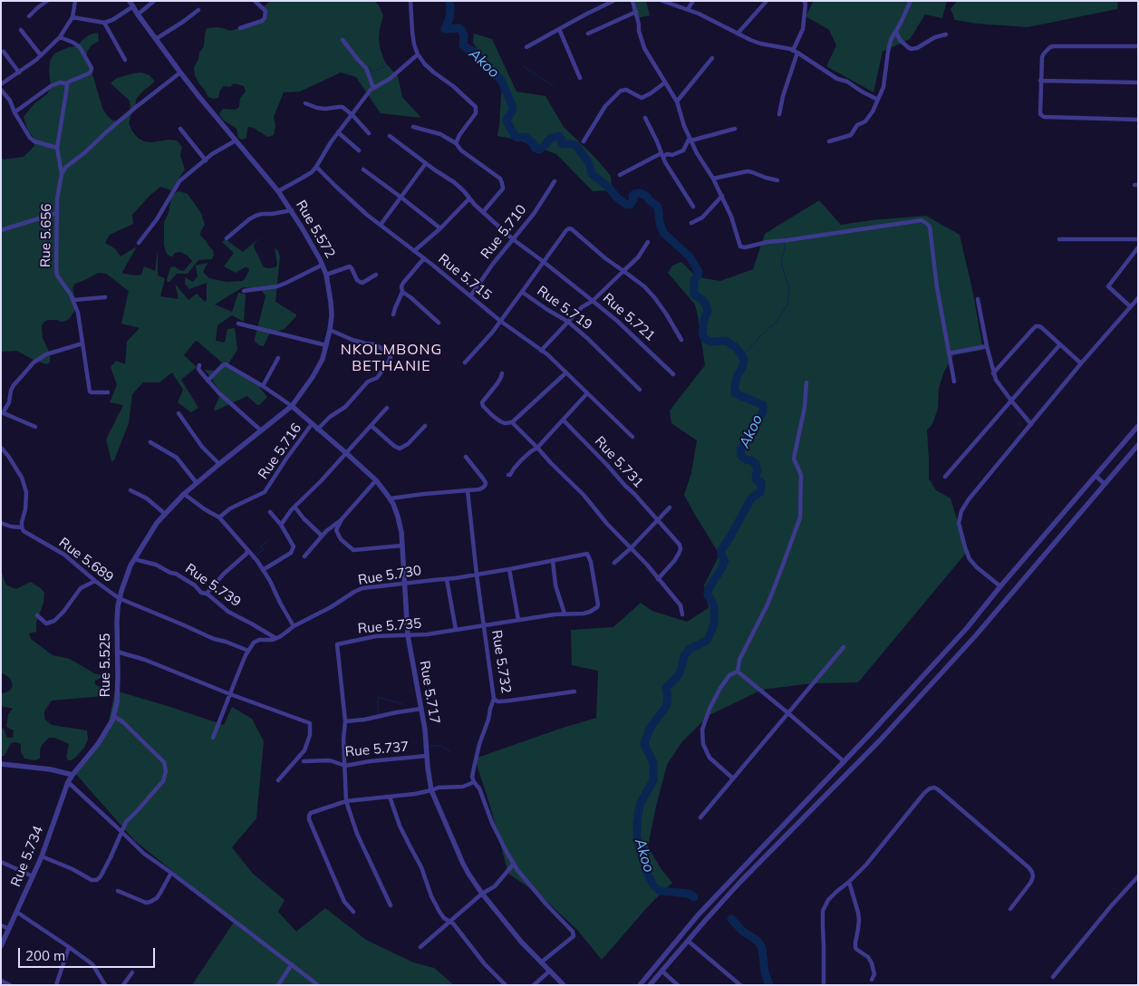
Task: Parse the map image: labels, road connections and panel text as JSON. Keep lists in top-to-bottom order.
{
  "streets": {
    "street": [
      "Rue 5.572",
      "Rue 5.710",
      "Rue 5.656",
      "Rue 5.715",
      "Rue 5.719",
      "Rue 5.721",
      "Rue 5.716",
      "Rue 5.731",
      "Rue 5.689",
      "Rue 5.730",
      "Rue 5.739",
      "Rue 5.735",
      "Rue 5.732",
      "Rue 5.525",
      "Rue 5.717",
      "Rue 5.737",
      "Rue 5.734"
    ]
  },
  "crossings": [
    ["Rue 5.572", "Rue 5.739"],
    ["Rue 5.572", "Rue 5.525"],
    ["Rue 5.572", "Rue 5.717"],
    ["Rue 5.710", "Rue 5.715"],
    ["Rue 5.715", "Rue 5.719"],
    ["Rue 5.715", "Rue 5.721"],
    ["Rue 5.719", "Rue 5.721"],
    ["Rue 5.716", "Rue 5.717"],
    ["Rue 5.689", "Rue 5.525"],
    ["Rue 5.730", "Rue 5.739"],
    ["Rue 5.730", "Rue 5.735"],
    ["Rue 5.730", "Rue 5.732"],
    ["Rue 5.730", "Rue 5.717"],
    ["Rue 5.735", "Rue 5.732"],
    ["Rue 5.735", "Rue 5.717"],
    ["Rue 5.525", "Rue 5.734"],
    ["Rue 5.717", "Rue 5.737"]
  ],
  "districts": ["NKOLMBONG BETHANIE"],
  "water": ["Akoo"],
  "scale_bar": "200 m"
}
